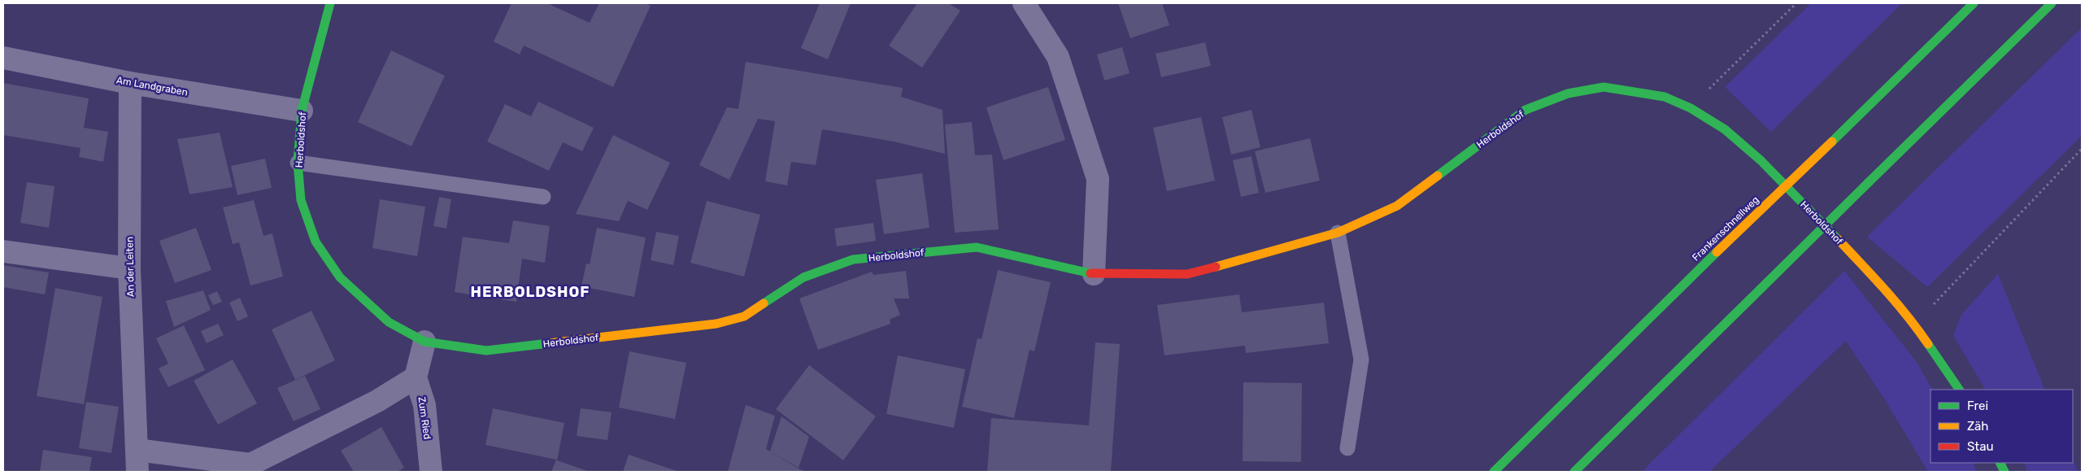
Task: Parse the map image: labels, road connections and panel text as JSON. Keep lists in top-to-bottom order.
{
  "streets": {
    "main road": ["Herboldshof", "Frankenschnellweg"],
    "street": ["Am Landgraben", "An der Leiten", "Zum Ried"]
  },
  "crossings": [
    ["Am Landgraben", "Herboldshof"],
    ["Am Landgraben", "An der Leiten"]
  ],
  "districts": ["HERBOLDSHOF"],
  "legend": ["Frei", "Zäh", "Stau"]
}
